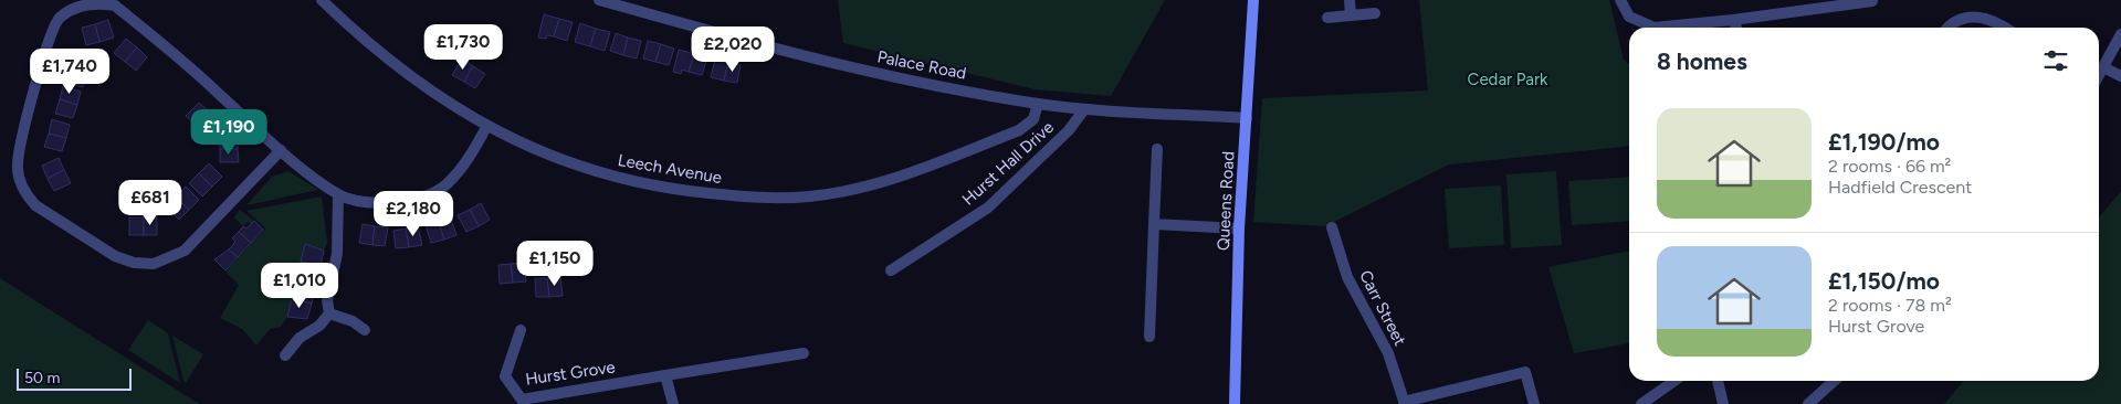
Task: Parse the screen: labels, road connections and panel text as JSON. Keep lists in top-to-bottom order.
{
  "streets": {
    "main road": ["Queens Road"],
    "street": [
      "Palace Road",
      "Hurst Hall Drive",
      "Leech Avenue",
      "Carr Street",
      "Hurst Grove"
    ]
  },
  "crossings": [
    ["Palace Road", "Hurst Hall Drive"],
    ["Palace Road", "Leech Avenue"],
    ["Palace Road", "Queens Road"]
  ],
  "parks": ["Cedar Park"],
  "scale_bar": "50 m",
  "page": {
    "price": [
      "£1,730",
      "£2,020",
      "£1,740",
      "£1,190",
      "£681",
      "£2,180",
      "£1,150",
      "£1,010"
    ],
    "heading": "8 homes",
    "list": [
      {
        "name": "£1,190/mo",
        "note": "2 rooms · 66 m² · Hadfield Crescent"
      },
      {
        "name": "£1,150/mo",
        "note": "2 rooms · 78 m² · Hurst Grove"
      }
    ],
    "scale": "50 m"
  }
}
